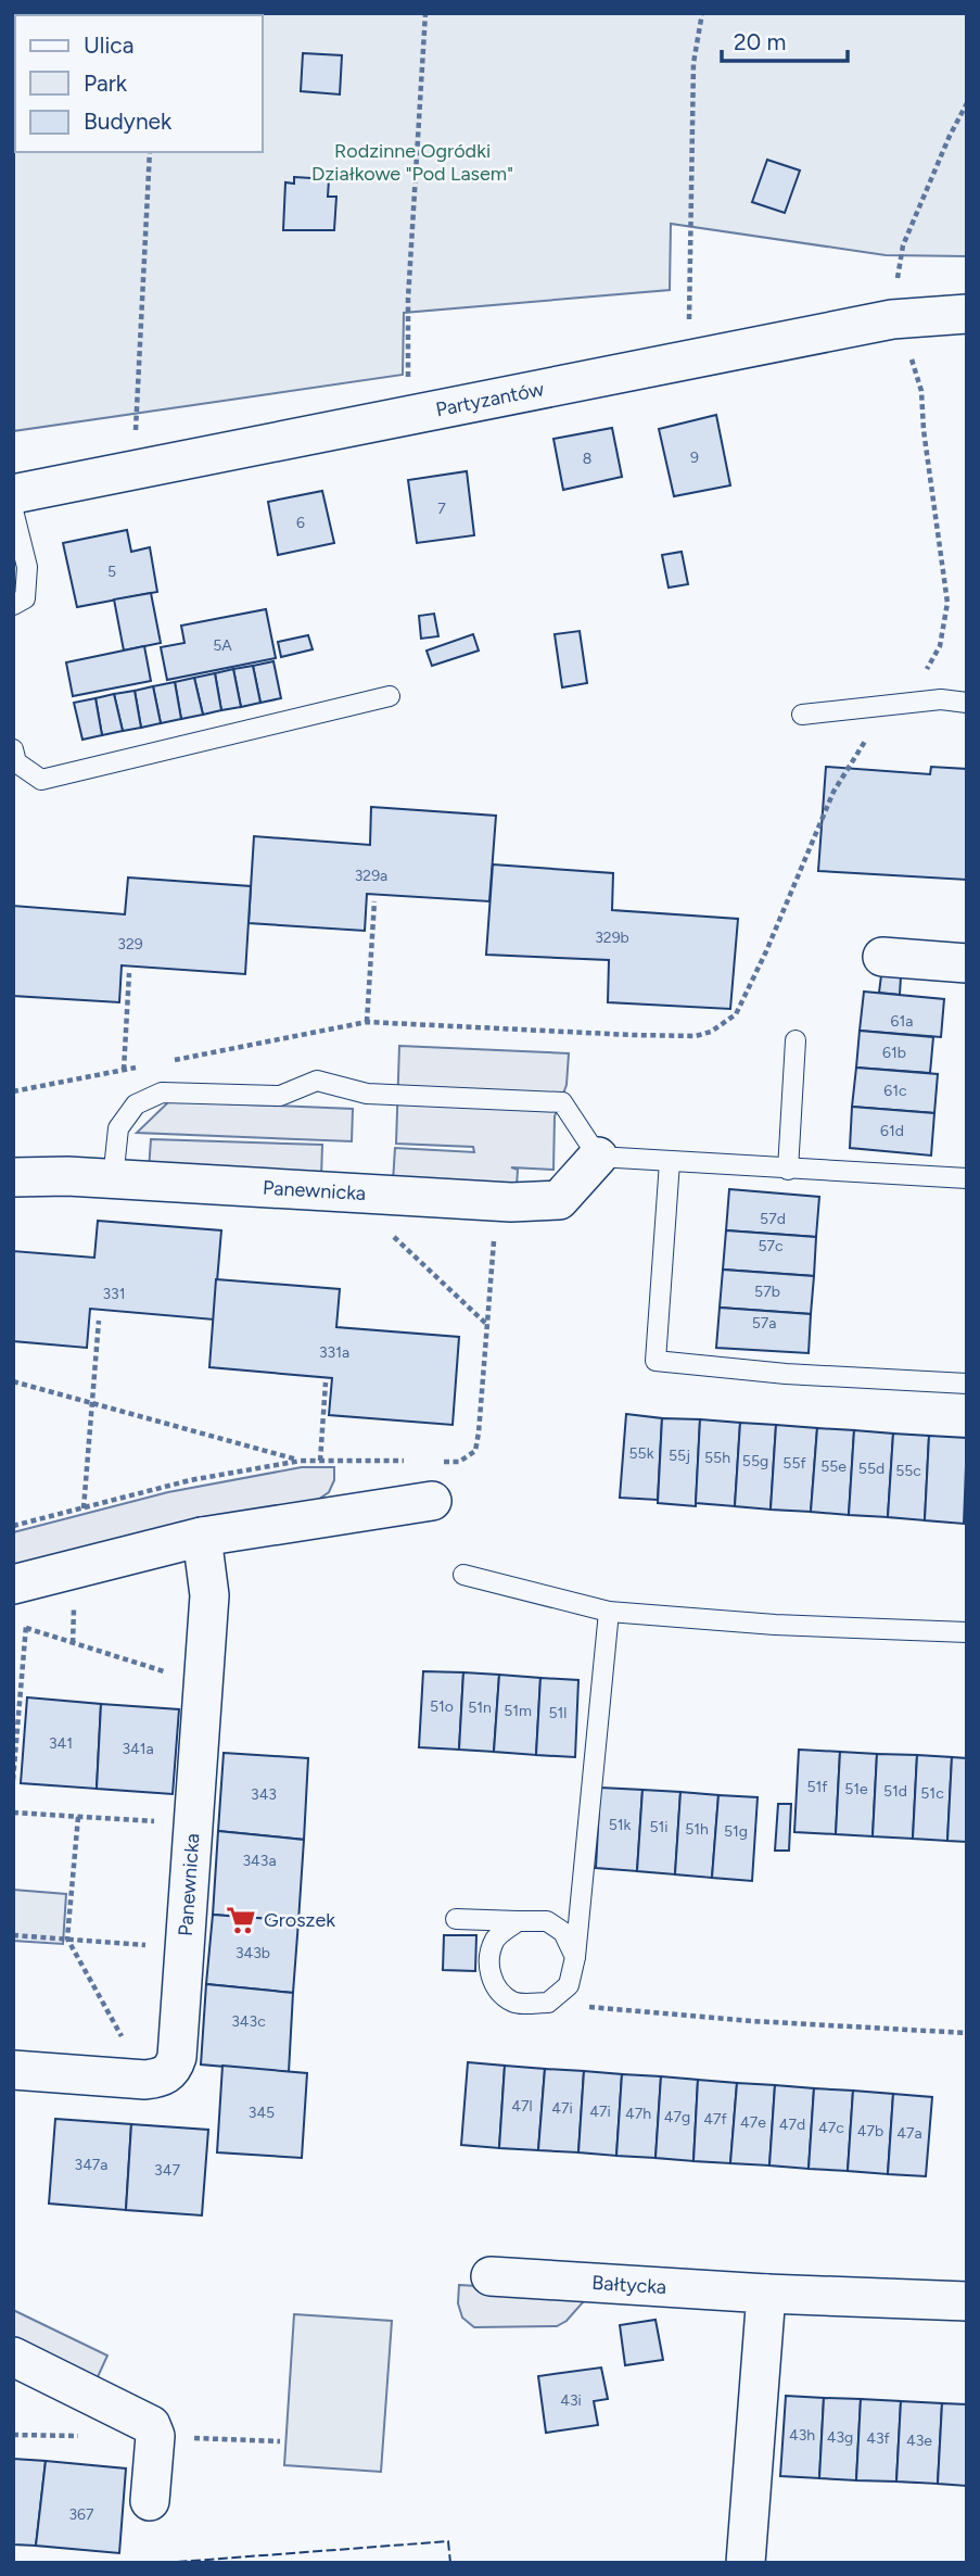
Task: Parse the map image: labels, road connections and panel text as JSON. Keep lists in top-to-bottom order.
{
  "streets": {
    "street": ["Partyzantów", "Panewnicka", "Bałtycka"]
  },
  "parks": ["Rodzinne Ogródki Działkowe \"Pod Lasem\""],
  "places": {
    "supermarket": ["Groszek"]
  },
  "house_numbers": [
    "9",
    "8",
    "7",
    "6",
    "5",
    "5A",
    "329a",
    "329b",
    "329",
    "61a",
    "61b",
    "61c",
    "61d",
    "57d",
    "57c",
    "57b",
    "331",
    "57a",
    "331a",
    "55k",
    "55j",
    "55h",
    "55g",
    "55f",
    "55e",
    "55d",
    "55c",
    "51o",
    "51n",
    "51m",
    "51l",
    "341",
    "341a",
    "51f",
    "51e",
    "51d",
    "51c",
    "343",
    "51k",
    "51i",
    "51h",
    "51g",
    "343a",
    "343b",
    "343c",
    "47l",
    "47i",
    "47i",
    "345",
    "47h",
    "47g",
    "47f",
    "47e",
    "47d",
    "47c",
    "47b",
    "47a",
    "347a",
    "347",
    "43i",
    "43h",
    "43g",
    "43f",
    "43e",
    "367"
  ],
  "legend": ["Ulica", "Park", "Budynek"],
  "scale_bar": "20 m"
}
